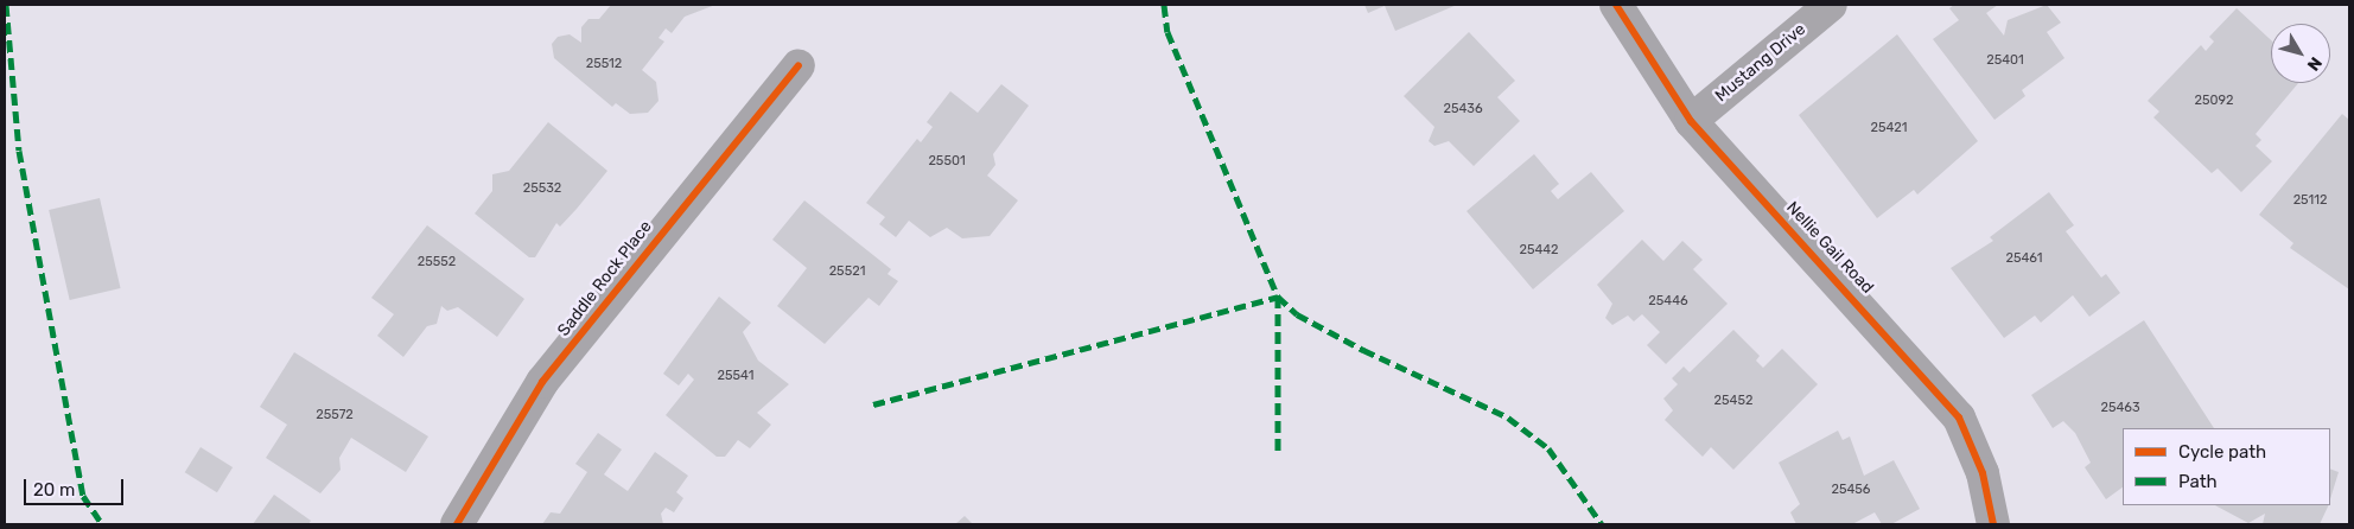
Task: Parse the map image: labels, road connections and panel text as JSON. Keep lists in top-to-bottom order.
{
  "streets": {
    "street": ["Mustang Drive", "Nellie Gail Road", "Saddle Rock Place"]
  },
  "crossings": [
    ["Mustang Drive", "Nellie Gail Road"]
  ],
  "house_numbers": [
    "25401",
    "25512",
    "25092",
    "25436",
    "25421",
    "25501",
    "25532",
    "25112",
    "25442",
    "25461",
    "25552",
    "25521",
    "25446",
    "25541",
    "25452",
    "25463",
    "25572",
    "25456"
  ],
  "legend": ["Cycle path", "Path"],
  "scale_bar": "20 m",
  "north": "bottom right"
}
